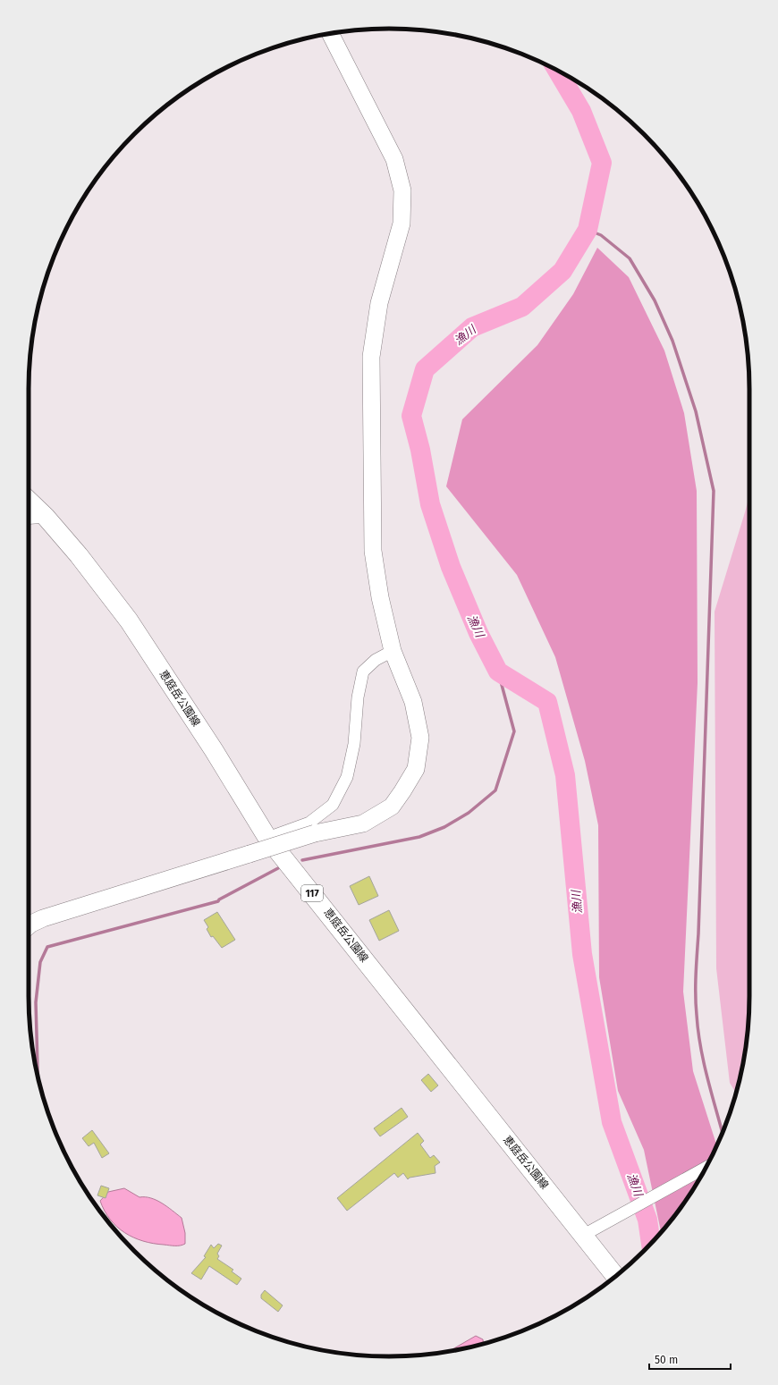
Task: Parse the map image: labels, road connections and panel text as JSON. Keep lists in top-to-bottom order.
{
  "streets": {
    "main road": ["恵庭岳公園線", "117"]
  },
  "water": ["漁川"],
  "scale_bar": "50 m"
}
